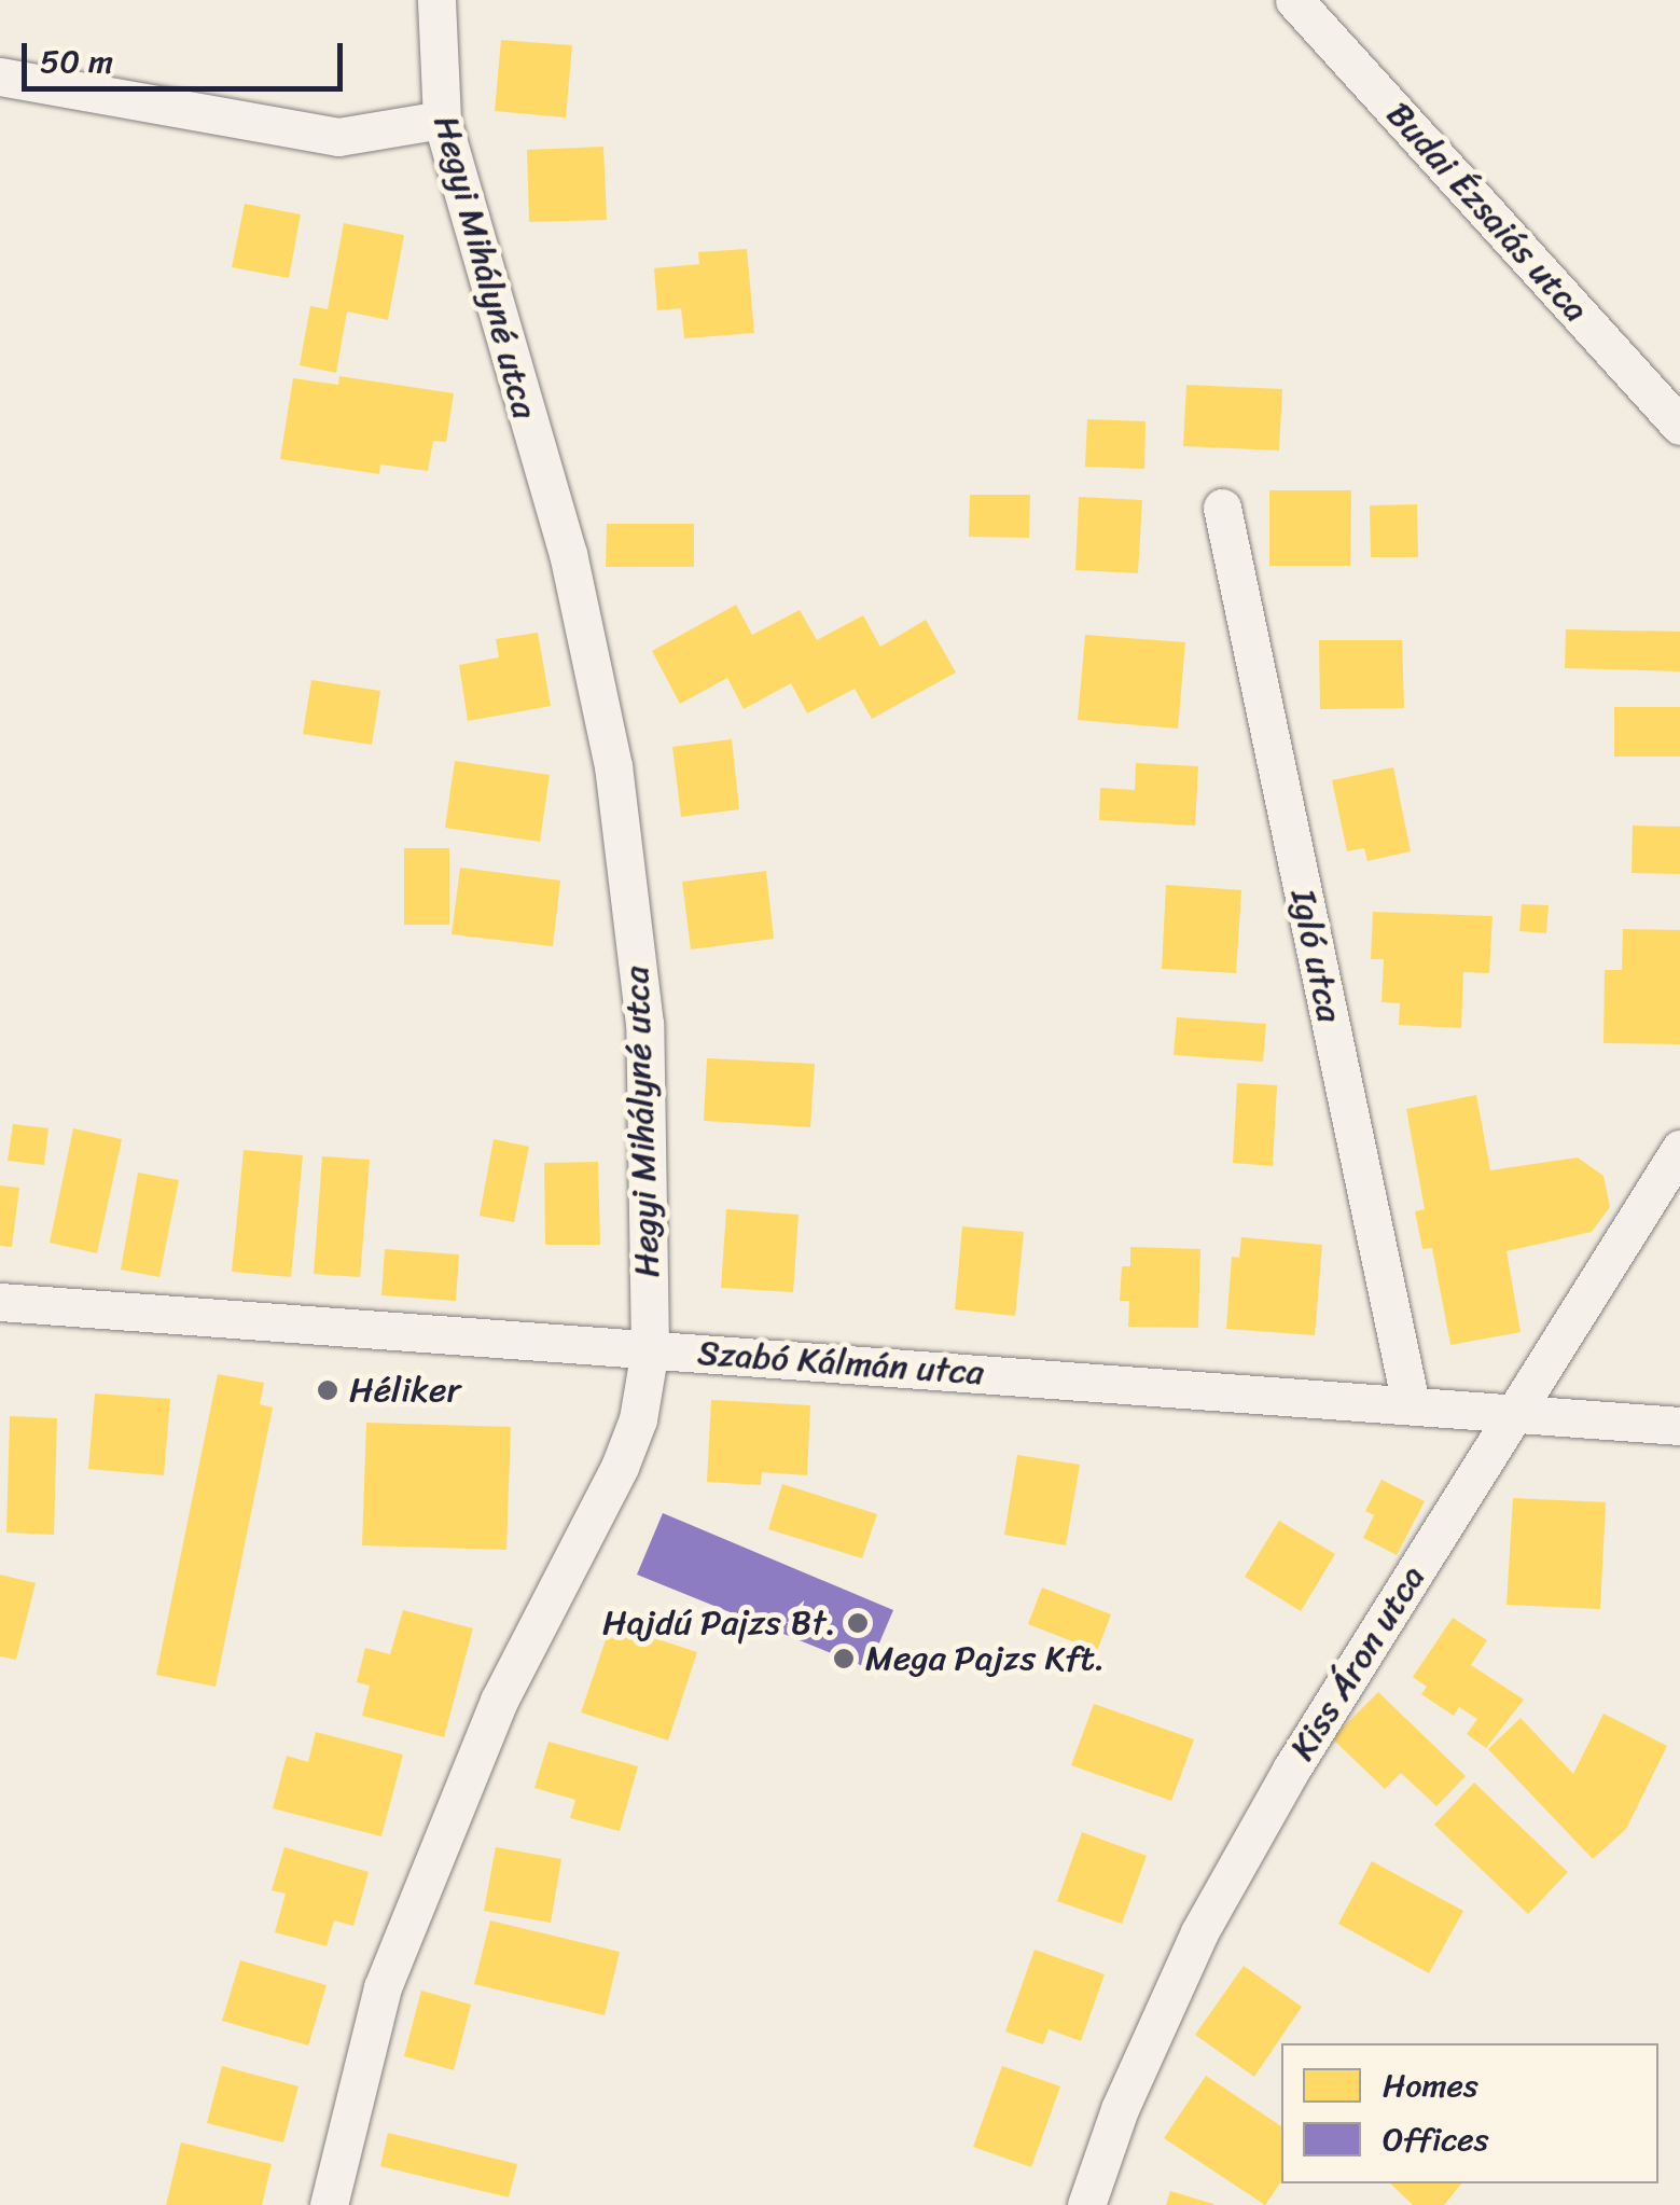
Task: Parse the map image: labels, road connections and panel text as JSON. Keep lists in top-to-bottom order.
{
  "streets": {
    "street": [
      "Budai Ézsaiás utca",
      "Hegyi Mihályné utca",
      "Igló utca",
      "Szabó Kálmán utca",
      "Kiss Áron utca"
    ]
  },
  "crossings": [
    ["Hegyi Mihályné utca", "Szabó Kálmán utca"],
    ["Igló utca", "Szabó Kálmán utca"],
    ["Szabó Kálmán utca", "Kiss Áron utca"]
  ],
  "places": ["Héliker", "Hajdú Pajzs Bt.", "Mega Pajzs Kft."],
  "legend": ["Homes", "Offices"],
  "scale_bar": "50 m"
}
